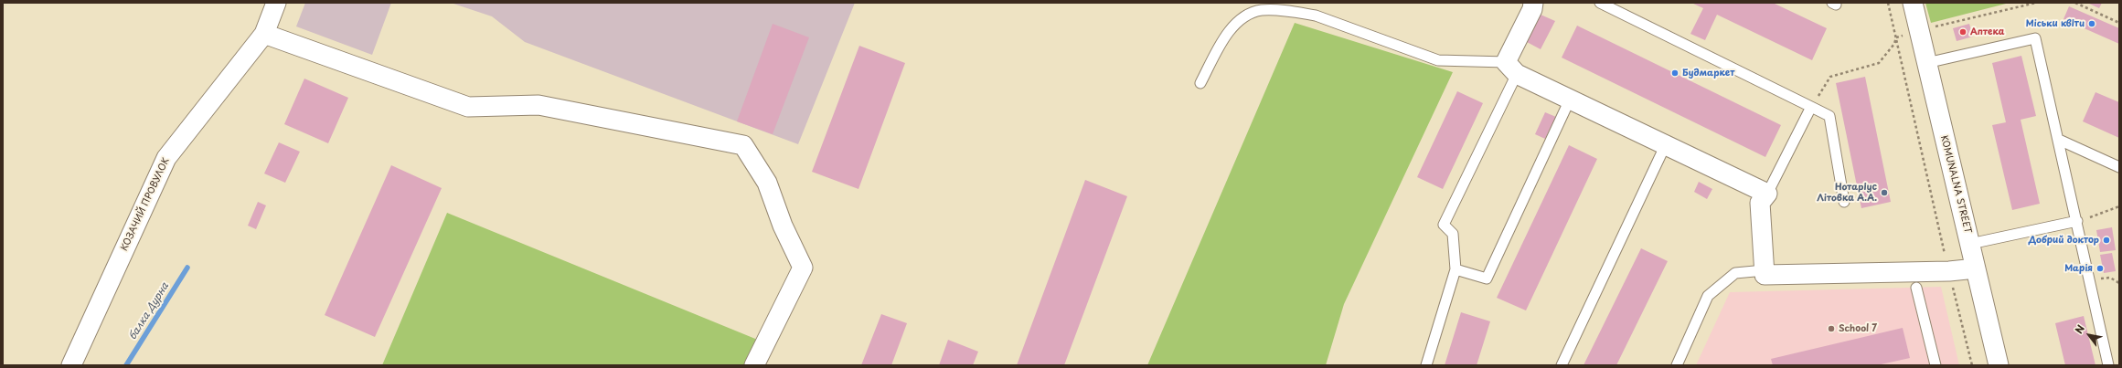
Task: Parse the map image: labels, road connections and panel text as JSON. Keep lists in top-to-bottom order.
{
  "streets": {
    "street": ["KOMUNALNA STREET", "КОЗАЧИЙ ПРОВУЛОК"]
  },
  "water": ["балка Дурна"],
  "places": [
    "Міськи квіти",
    "Аптека",
    "Будмаркет",
    "Нотаріус Літовка А.А.",
    "Добрий доктор",
    "Марія",
    "School 7"
  ],
  "north": "top left"
}
